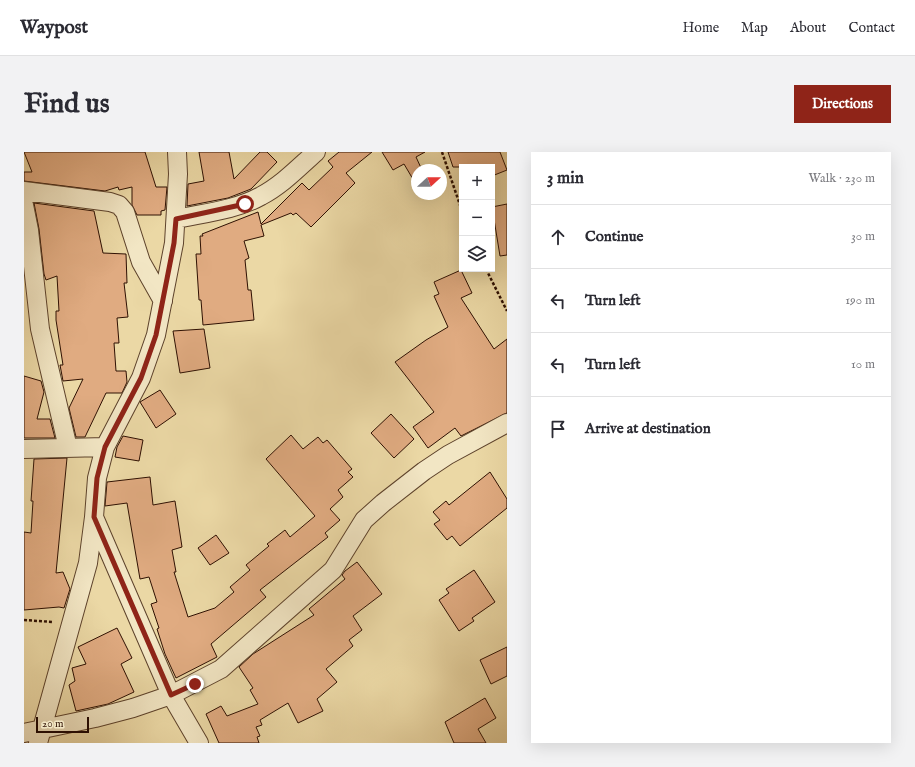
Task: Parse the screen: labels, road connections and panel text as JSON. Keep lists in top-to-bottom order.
{
  "scale_bar": "20 m",
  "north": "right",
  "page": {
    "header": "Waypost",
    "nav": [
      "Home",
      "Map",
      "About",
      "Contact"
    ],
    "buttons": "Directions",
    "title": "Find us",
    "heading": ["3 min", "Walk · 230 m"],
    "map_buttons": ["+", "−"],
    "list": [
      ["Continue", "30 m"],
      ["Turn left", "190 m"],
      ["Turn left", "10 m"],
      "Arrive at destination"
    ],
    "scale": "20 m"
  }
}
